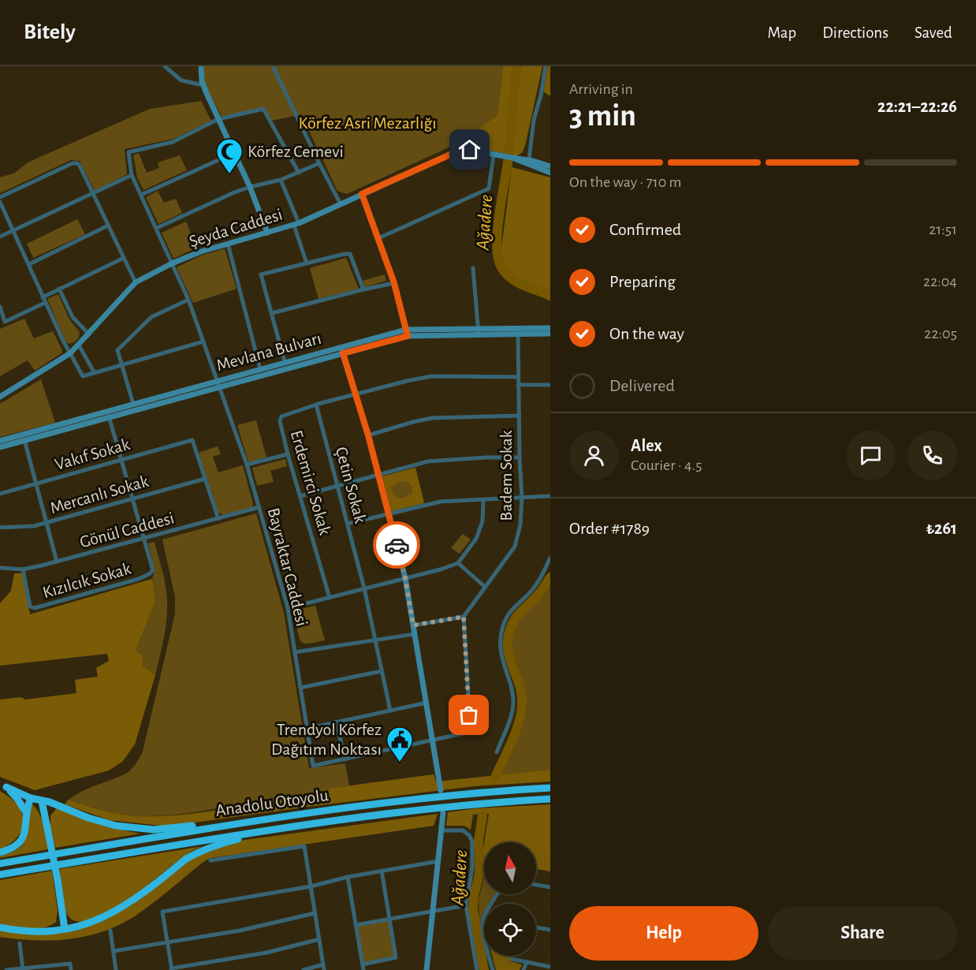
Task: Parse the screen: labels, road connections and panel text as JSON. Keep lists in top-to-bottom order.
{
  "streets": {
    "highway": ["Anadolu Otoyolu"],
    "street": [
      "Şeyda Caddesi",
      "Mevlana Bulvarı",
      "Vakıf Sokak",
      "Badem Sokak",
      "Erdemirci Sokak",
      "Çetin Sokak",
      "Mercanlı Sokak",
      "Gönül Caddesi",
      "Bayraktar Caddesi",
      "Kızılcık Sokak"
    ]
  },
  "crossings": [
    ["Şeyda Caddesi", "Bayraktar Caddesi"],
    ["Mevlana Bulvarı", "Badem Sokak"],
    ["Mevlana Bulvarı", "Bayraktar Caddesi"],
    ["Vakıf Sokak", "Mercanlı Sokak"],
    ["Badem Sokak", "Erdemirci Sokak"],
    ["Erdemirci Sokak", "Çetin Sokak"],
    ["Gönül Caddesi", "Bayraktar Caddesi"],
    ["Gönül Caddesi", "Kızılcık Sokak"]
  ],
  "water": ["Ağadere"],
  "parks": ["Körfez Asri Mezarlığı"],
  "places": {
    "mosque": ["Körfez Cemevi"],
    "public building": ["Trendyol Körfez Dağıtım Noktası"]
  },
  "north": "top",
  "page": {
    "header": "Bitely",
    "nav": ["Map", "Directions", "Saved"],
    "heading": ["3 min", "Arriving in", "22:21–22:26"],
    "panel": [
      "Alex",
      "Courier · 4.5",
      "Order #1789",
      "₺261"
    ],
    "bar": "On the way · 710 m",
    "list": [
      ["Confirmed", "21:51"],
      ["Preparing", "22:04"],
      ["On the way", "22:05"],
      "Delivered"
    ],
    "buttons": ["Help", "Share"]
  }
}
